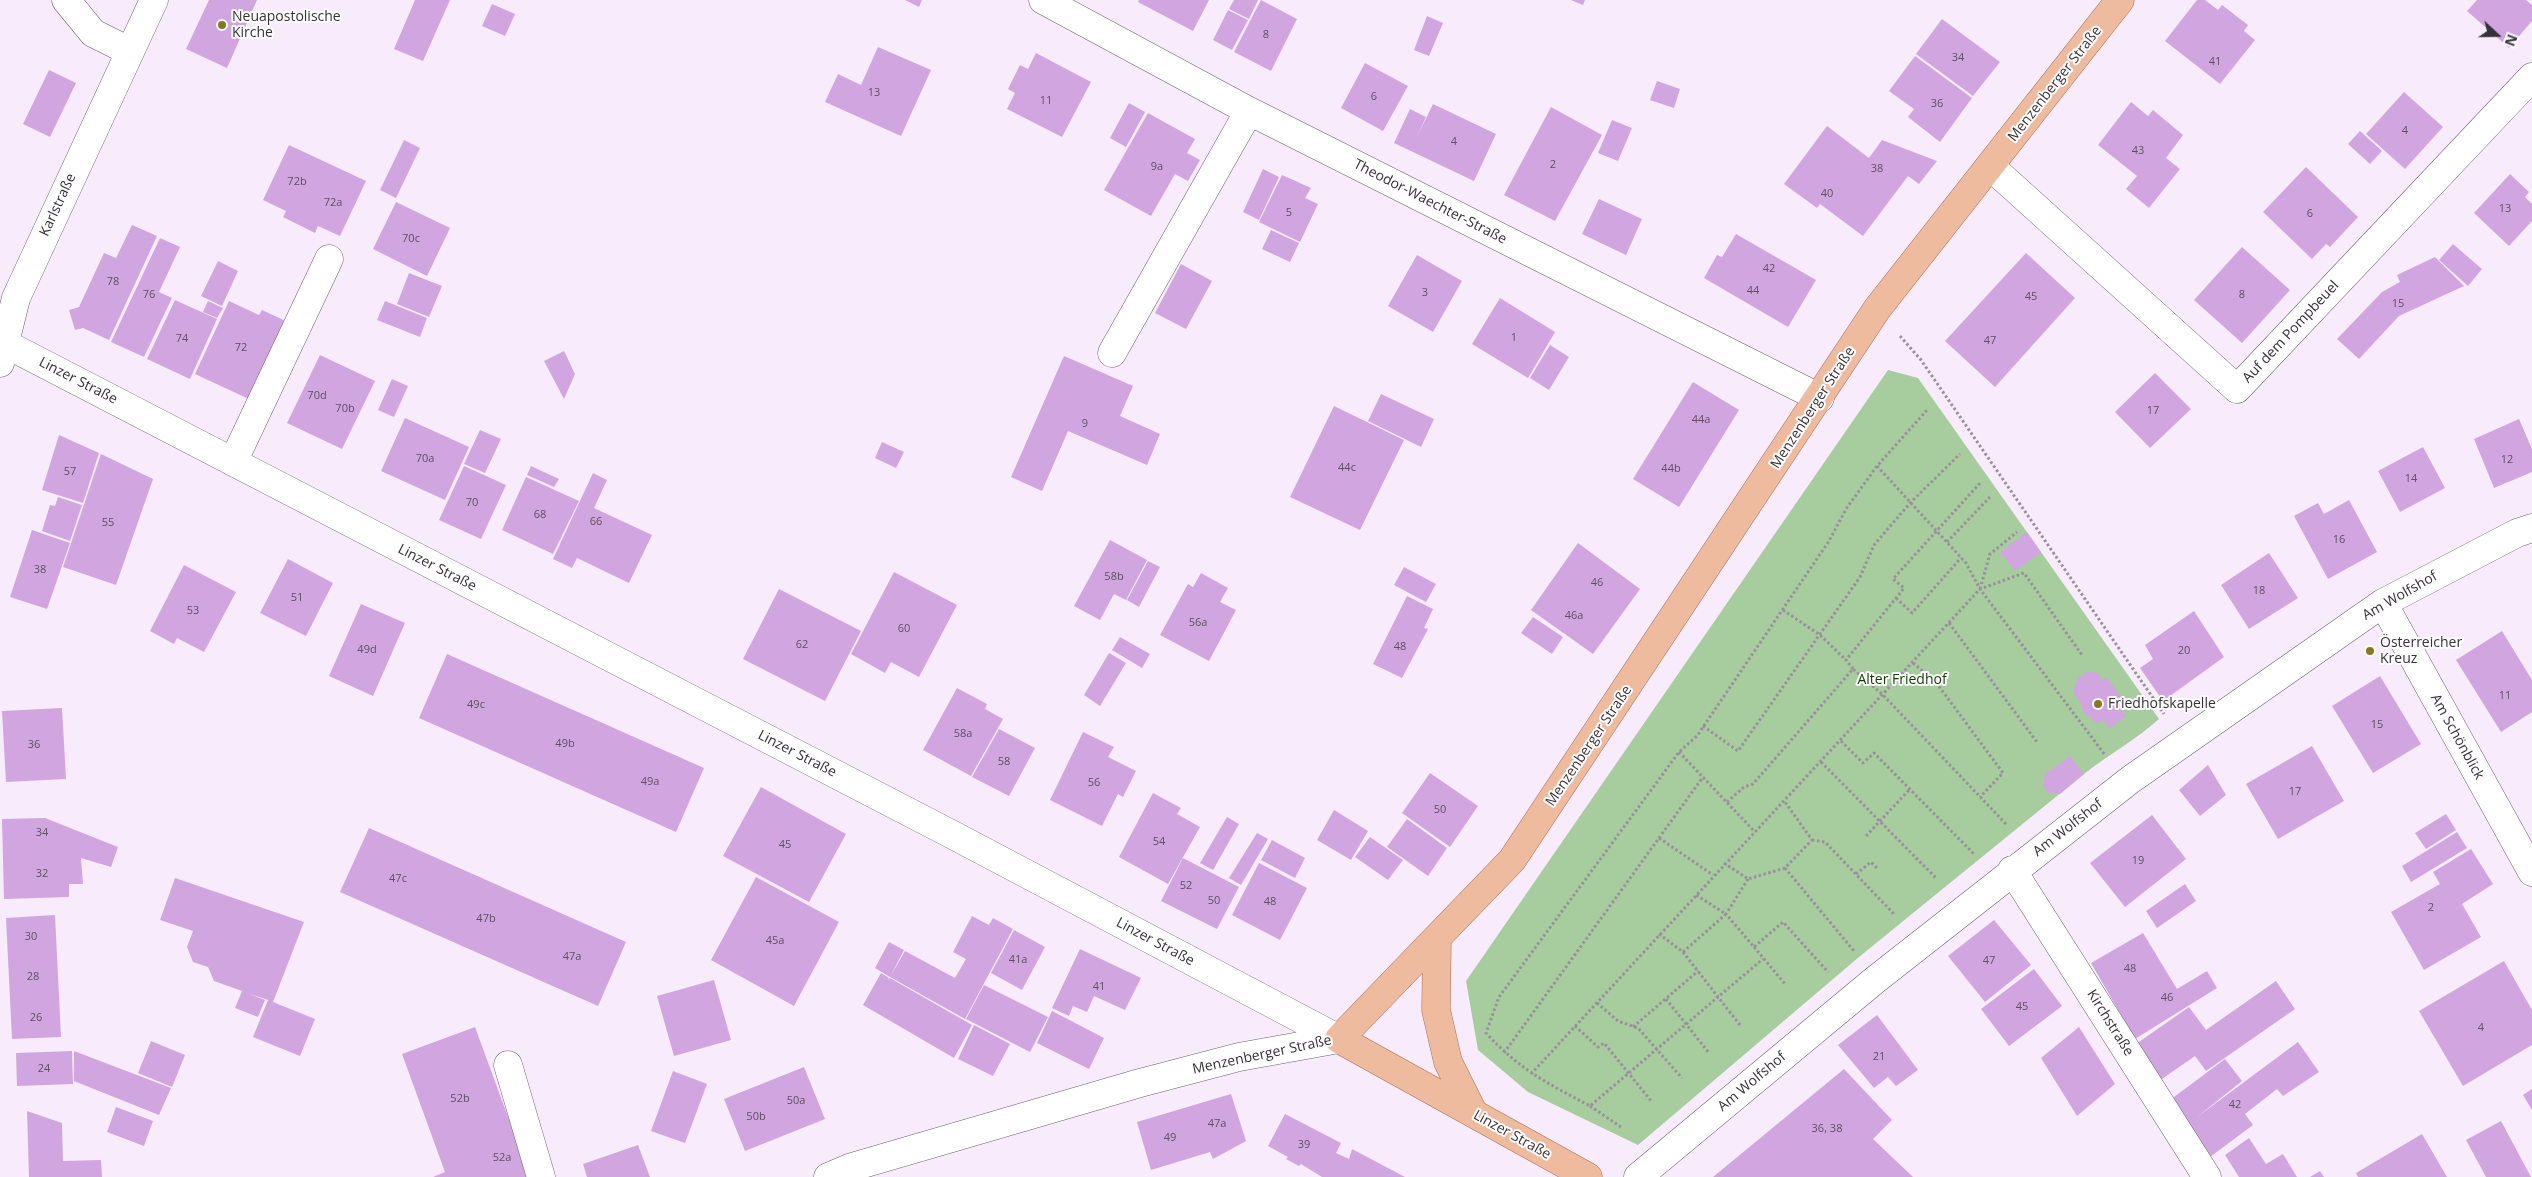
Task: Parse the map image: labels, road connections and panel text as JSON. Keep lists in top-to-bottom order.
{
  "streets": {
    "main road": ["Menzenberger Straße", "Linzer Straße"],
    "street": [
      "Theodor-Waechter-Straße",
      "Karlstraße",
      "Auf dem Pompbeuel",
      "Am Wolfshof",
      "Am Schönblick",
      "Kirchstraße"
    ]
  },
  "crossings": [
    ["Menzenberger Straße", "Theodor-Waechter-Straße"],
    ["Menzenberger Straße", "Auf dem Pompbeuel"],
    ["Menzenberger Straße", "Linzer Straße"],
    ["Karlstraße", "Linzer Straße"],
    ["Am Wolfshof", "Am Schönblick"],
    ["Am Wolfshof", "Kirchstraße"]
  ],
  "parks": ["Alter Friedhof"],
  "places": ["Neuapostolische Kirche", "Österreicher Kreuz", "Friedhofskapelle"],
  "house_numbers": [
    "8",
    "34",
    "41",
    "13",
    "6",
    "11",
    "36",
    "4",
    "4",
    "43",
    "2",
    "9a",
    "38",
    "72b",
    "40",
    "72a",
    "13",
    "5",
    "6",
    "70c",
    "42",
    "78",
    "44",
    "3",
    "76",
    "8",
    "45",
    "15",
    "1",
    "74",
    "47",
    "72",
    "70d",
    "70b",
    "17",
    "44a",
    "9",
    "70a",
    "12",
    "44c",
    "44b",
    "57",
    "14",
    "70",
    "68",
    "66",
    "55",
    "16",
    "38",
    "58b",
    "46",
    "18",
    "51",
    "53",
    "46a",
    "56a",
    "60",
    "62",
    "48",
    "49d",
    "20",
    "11",
    "49c",
    "15",
    "58a",
    "49b",
    "36",
    "58",
    "49a",
    "56",
    "17",
    "50",
    "34",
    "54",
    "45",
    "19",
    "32",
    "47c",
    "52",
    "50",
    "48",
    "2",
    "47b",
    "30",
    "45a",
    "47a",
    "41a",
    "47",
    "48",
    "28",
    "41",
    "46",
    "45",
    "26",
    "4",
    "21",
    "24",
    "52b",
    "50a",
    "42",
    "50b",
    "47a",
    "36, 38",
    "49",
    "39",
    "52a"
  ],
  "north": "right"
}
